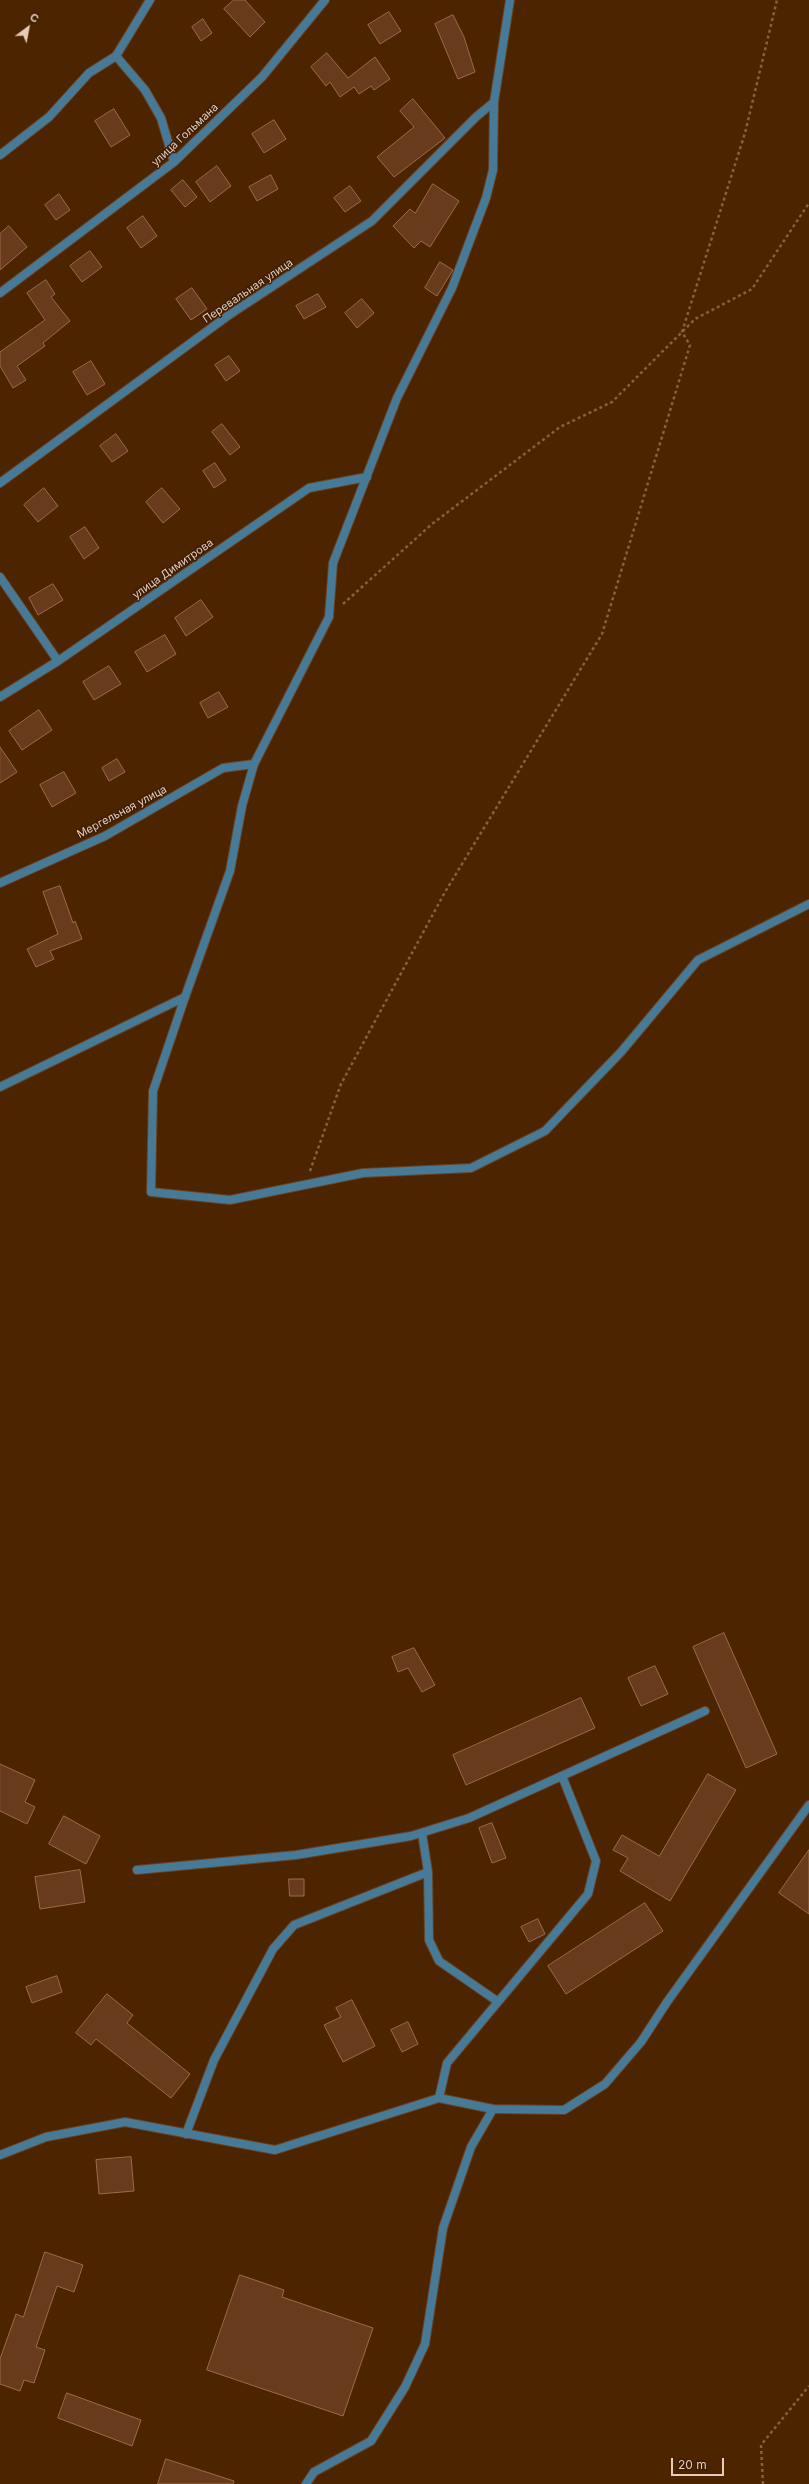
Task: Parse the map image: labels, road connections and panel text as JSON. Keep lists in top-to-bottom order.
{
  "streets": {
    "street": [
      "улица Гольмана",
      "Перевальная улица",
      "улица Димитрова",
      "Мергельная улица"
    ]
  },
  "scale_bar": "20 m",
  "north": "top right"
}
